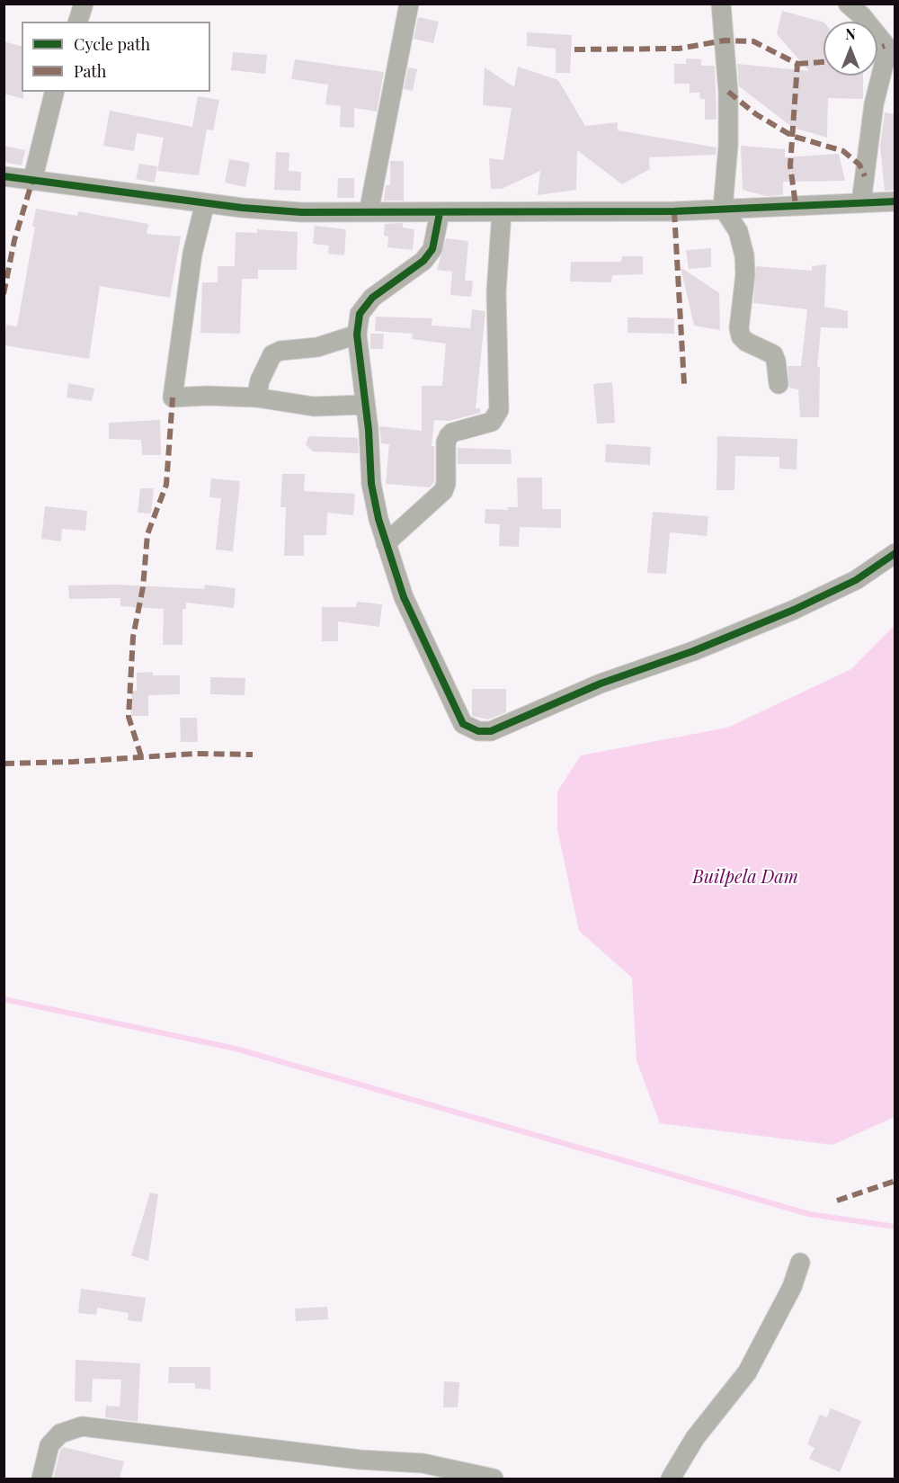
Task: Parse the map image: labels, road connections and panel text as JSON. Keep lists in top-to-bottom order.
{
  "water": ["Builpela Dam"],
  "legend": ["Cycle path", "Path"],
  "north": "top"
}
